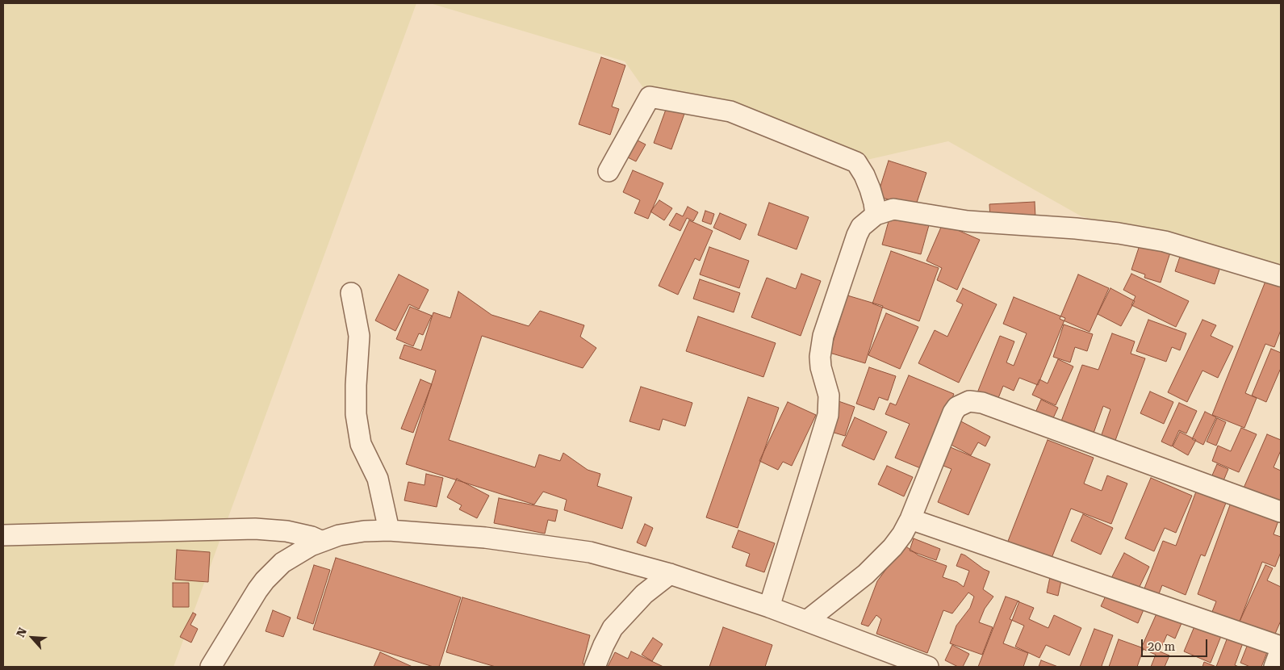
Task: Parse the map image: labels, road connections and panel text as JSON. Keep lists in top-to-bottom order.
{
  "scale_bar": "20 m",
  "north": "top left"
}
